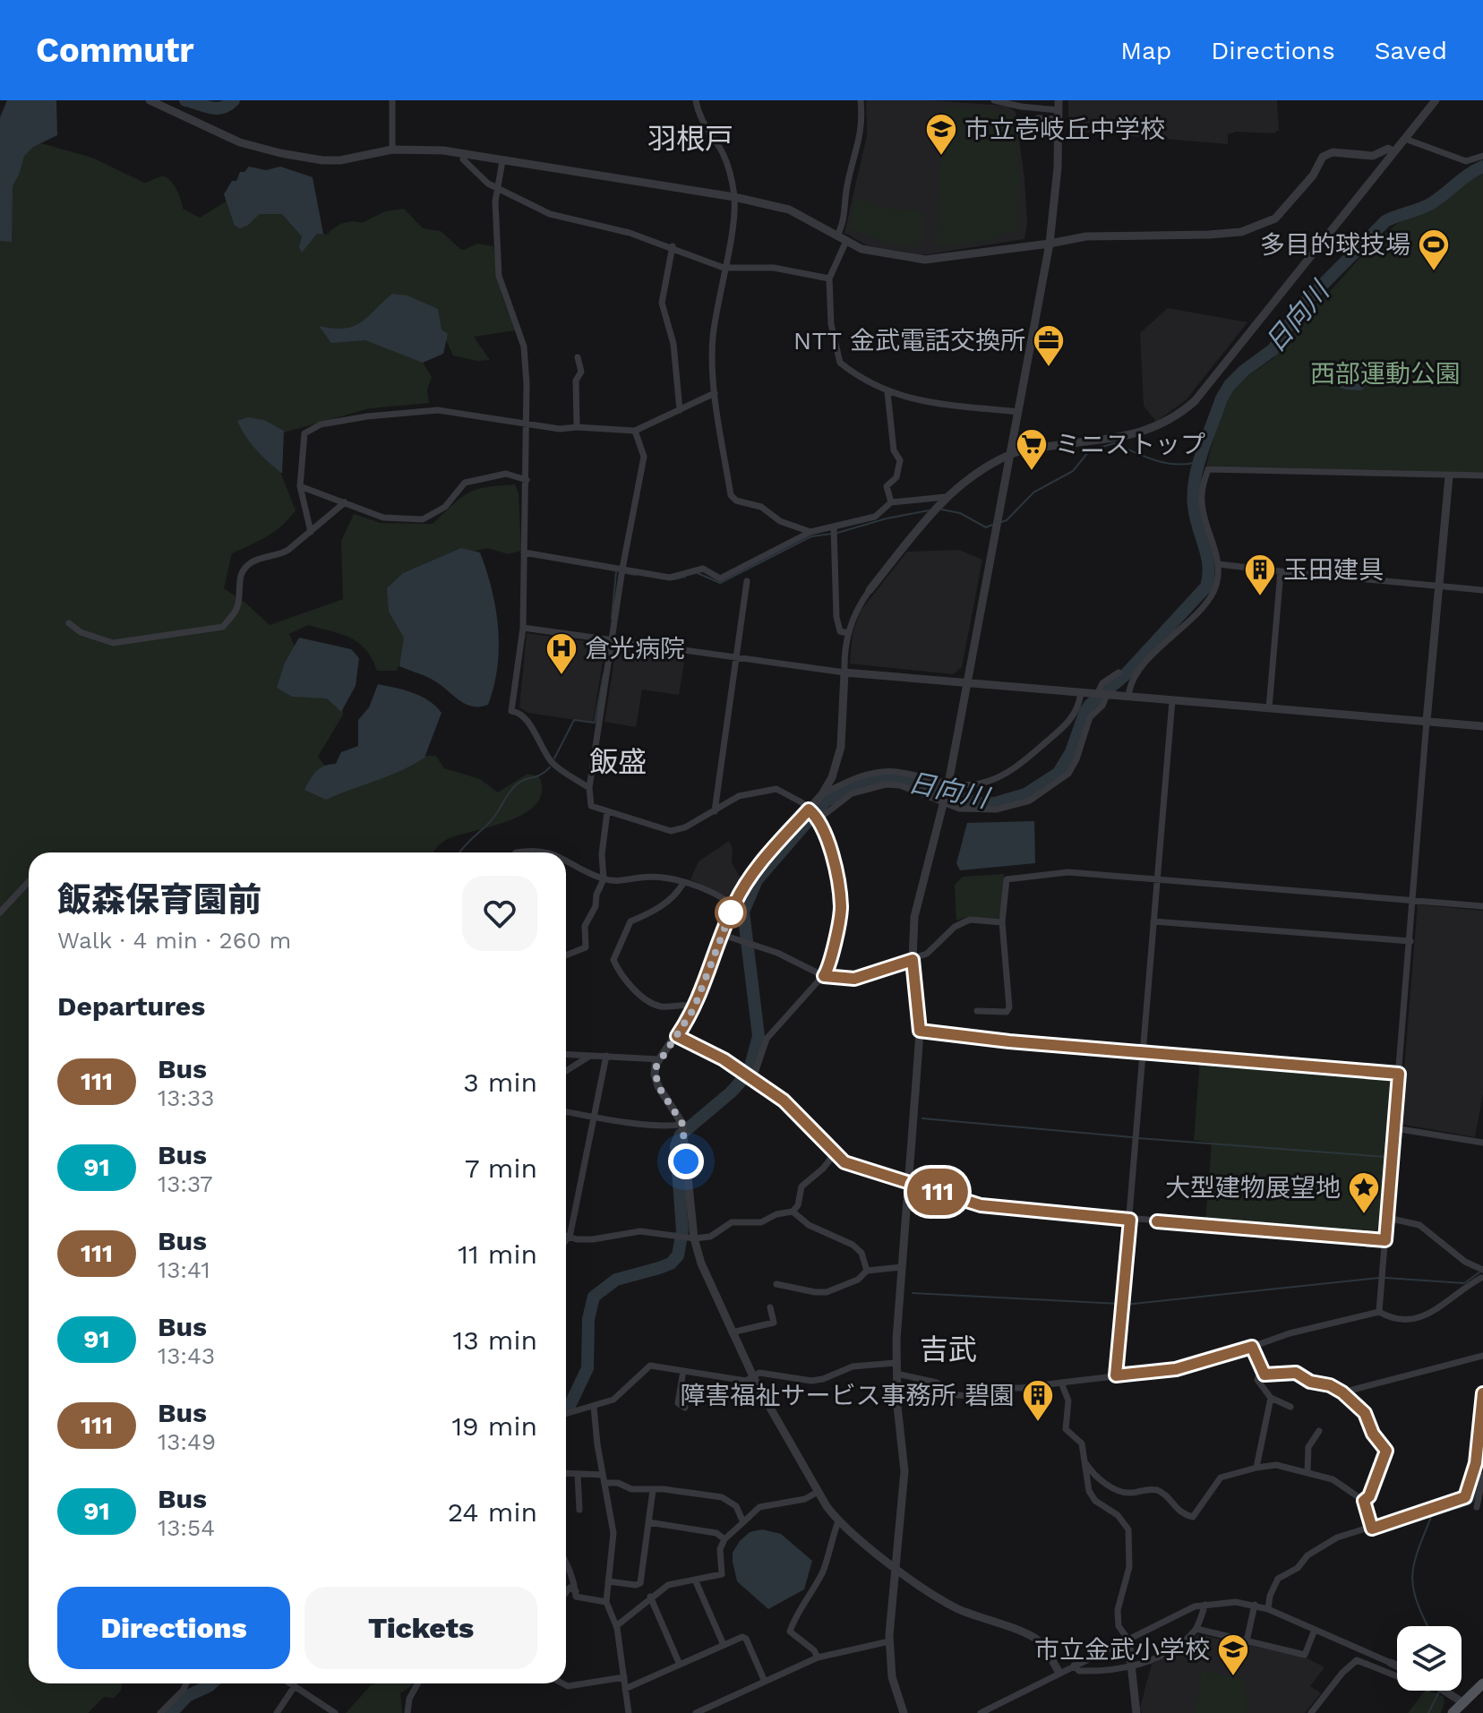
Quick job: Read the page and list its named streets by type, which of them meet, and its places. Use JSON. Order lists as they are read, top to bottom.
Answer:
{
  "districts": ["羽根戸", "飯盛", "吉武"],
  "water": ["日向川"],
  "parks": ["西部運動公園"],
  "places": {
    "school or university": ["市立壱岐丘中学校", "市立金武小学校"],
    "sports": ["多目的球技場"],
    "office": ["NTT 金武電話交換所"],
    "supermarket": ["ミニストップ"],
    "building": ["玉田建具", "障害福祉サービス事務所 碧園"],
    "hospital": ["倉光病院"],
    "place": ["大型建物展望地"]
  },
  "lines": ["bus line 111"],
  "page": {
    "header": "Commutr",
    "nav": ["Map", "Directions", "Saved"],
    "on_map": "111",
    "heading": [
      ["飯森保育園前", "Walk · 4 min · 260 m"],
      "Departures"
    ],
    "list": [
      {
        "mark": "111",
        "name": "Bus",
        "note": "13:33",
        "value": "3 min"
      },
      {
        "mark": "91",
        "name": "Bus",
        "note": "13:37",
        "value": "7 min"
      },
      {
        "mark": "111",
        "name": "Bus",
        "note": "13:41",
        "value": "11 min"
      },
      {
        "mark": "91",
        "name": "Bus",
        "note": "13:43",
        "value": "13 min"
      },
      {
        "mark": "111",
        "name": "Bus",
        "note": "13:49",
        "value": "19 min"
      },
      {
        "mark": "91",
        "name": "Bus",
        "note": "13:54",
        "value": "24 min"
      }
    ],
    "buttons": ["Directions", "Tickets"]
  }
}
